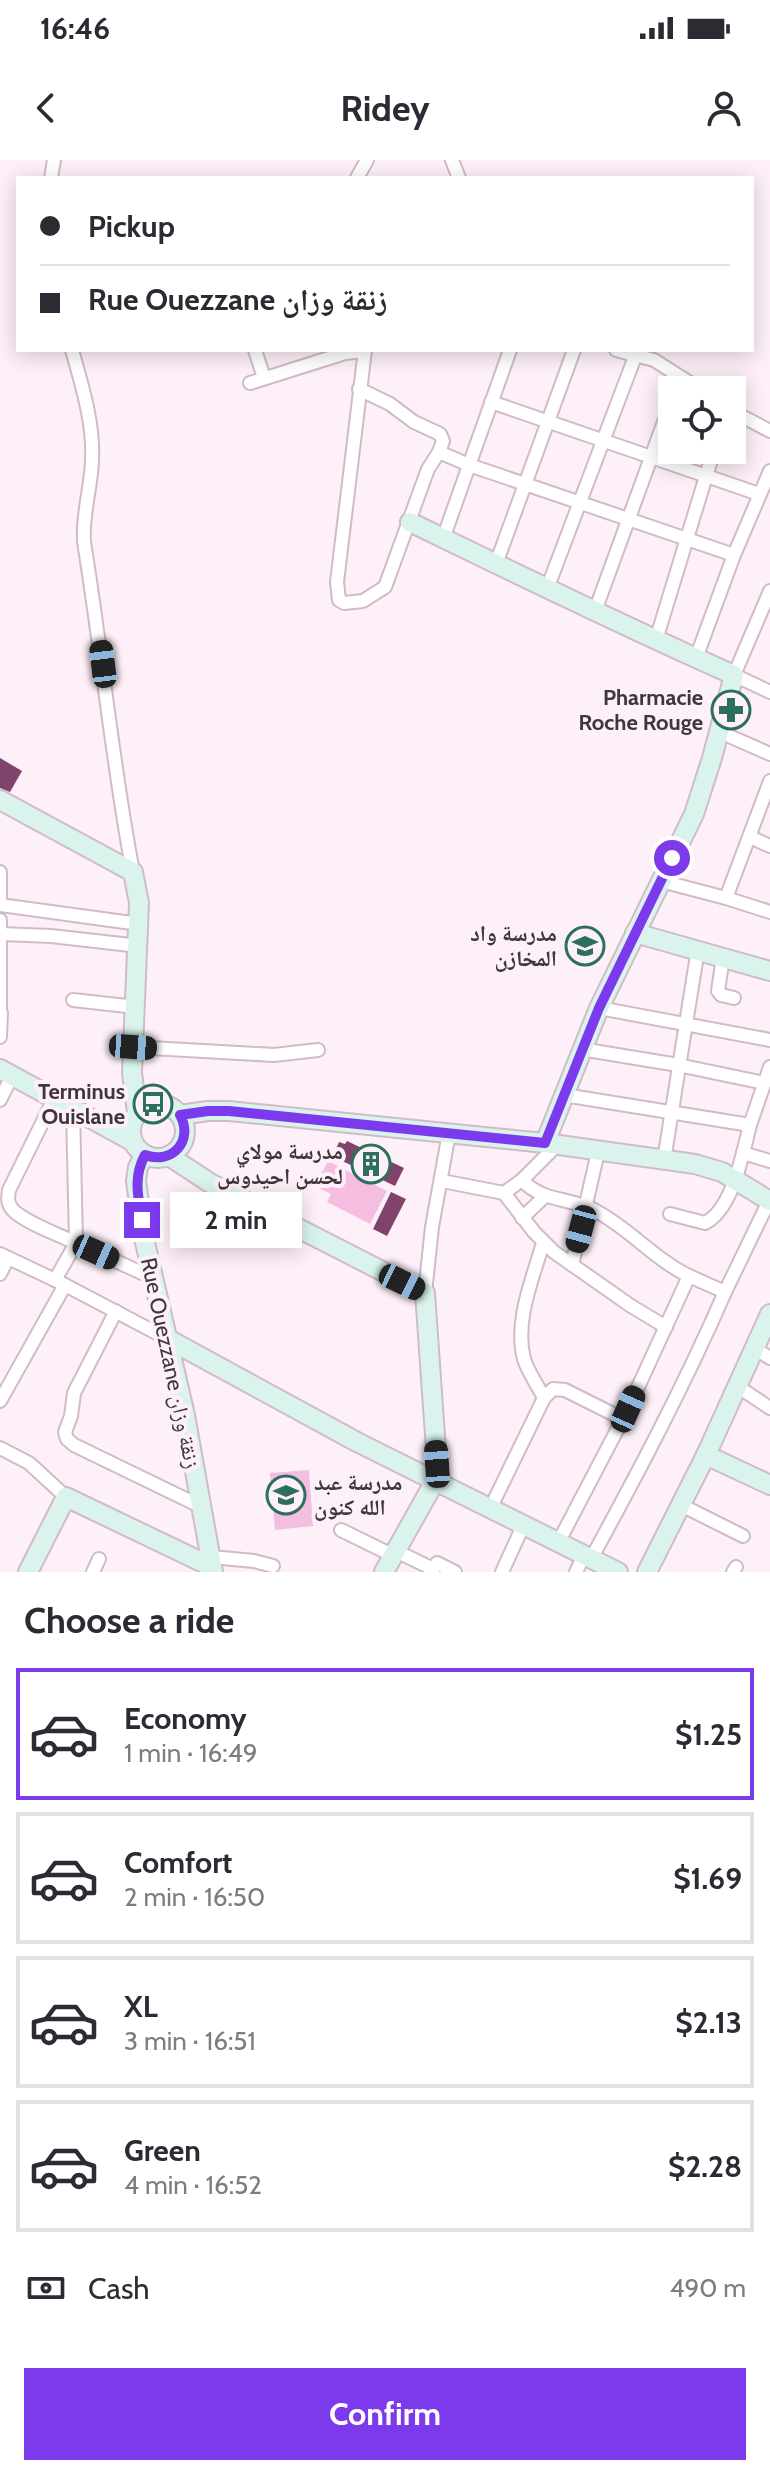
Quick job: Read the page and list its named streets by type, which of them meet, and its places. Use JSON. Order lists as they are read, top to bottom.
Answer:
{
  "streets": {
    "street": ["Rue Ouezzane زنقة وزان"]
  },
  "places": {
    "pharmacy": ["Pharmacie Roche Rouge"],
    "school or university": ["مدرسة واد المخازن", "مدرسة عبد الله كنون"],
    "bus stop": ["Terminus Ouislane"],
    "building": ["مدرسة مولاي لحسن احيدوس"]
  },
  "page": {
    "status": "16:46",
    "header": "Ridey",
    "banner": ["Pickup", "Rue Ouezzane زنقة وزان"],
    "bubble": "2 min",
    "heading": "Choose a ride",
    "list": [
      {
        "name": "Economy",
        "note": "1 min · 16:49",
        "value": "$1.25"
      },
      {
        "name": "Comfort",
        "note": "2 min · 16:50",
        "value": "$1.69"
      },
      {
        "name": "XL",
        "note": "3 min · 16:51",
        "value": "$2.13"
      },
      {
        "name": "Green",
        "note": "4 min · 16:52",
        "value": "$2.28"
      }
    ],
    "pay": ["Cash", "490 m"],
    "buttons": "Confirm"
  }
}
